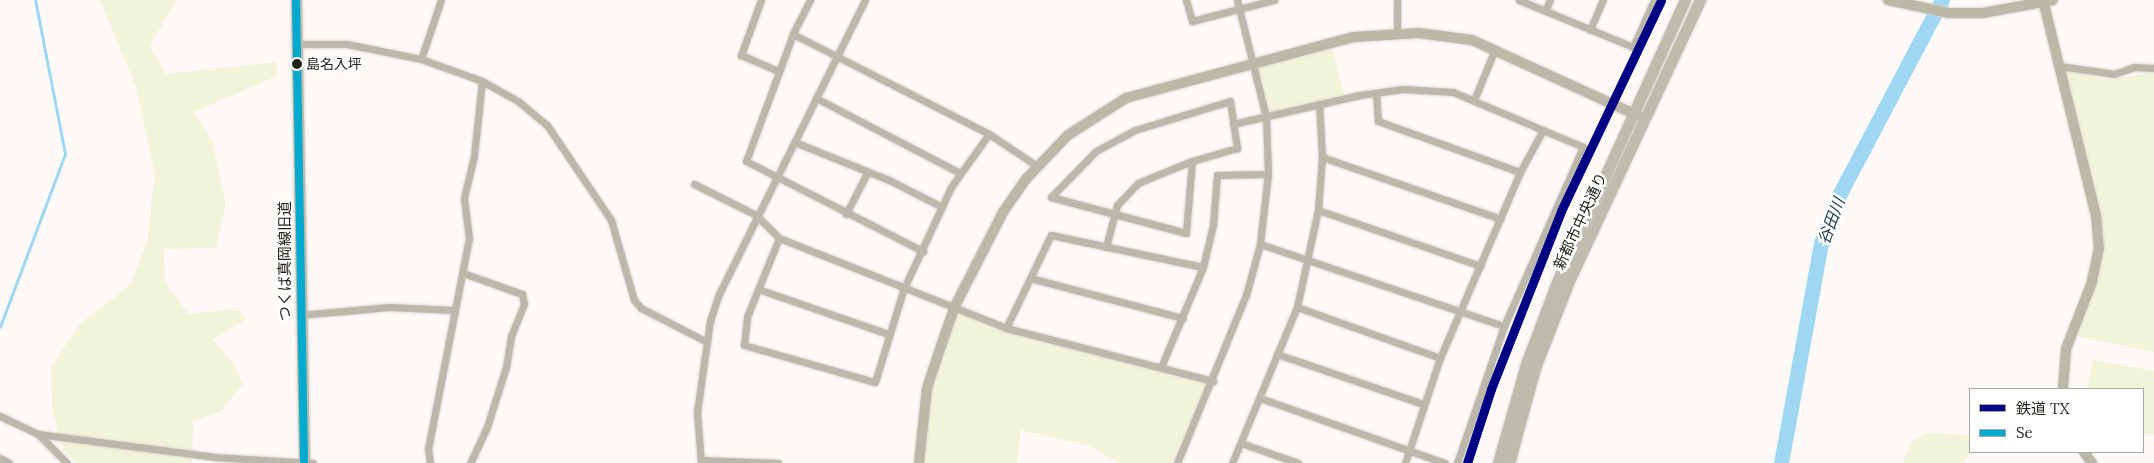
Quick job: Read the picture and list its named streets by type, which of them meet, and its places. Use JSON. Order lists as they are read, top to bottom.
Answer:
{
  "streets": {
    "main road": ["新都市中央通り", "つくば真岡線旧道"]
  },
  "water": ["谷田川"],
  "places": ["島名入坪"],
  "lines": ["rail line TX", "transit line Se"],
  "legend": ["鉄道 TX", "Se"]
}
